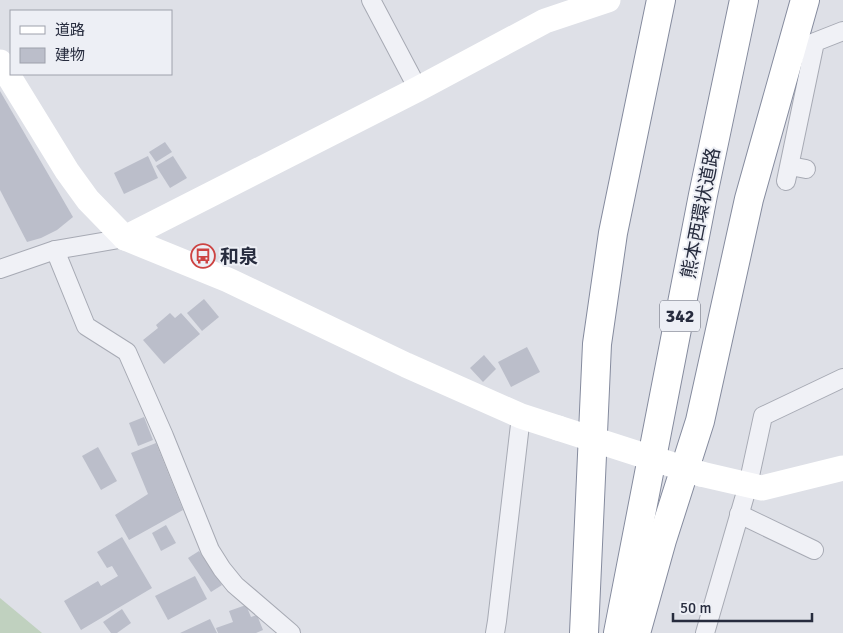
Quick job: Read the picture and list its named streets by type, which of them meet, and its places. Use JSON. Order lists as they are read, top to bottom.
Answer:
{
  "streets": {
    "highway": ["熊本西環状道路", "342"]
  },
  "places": {
    "bus stop": ["和泉"]
  },
  "legend": ["道路", "建物"],
  "scale_bar": "50 m"
}
